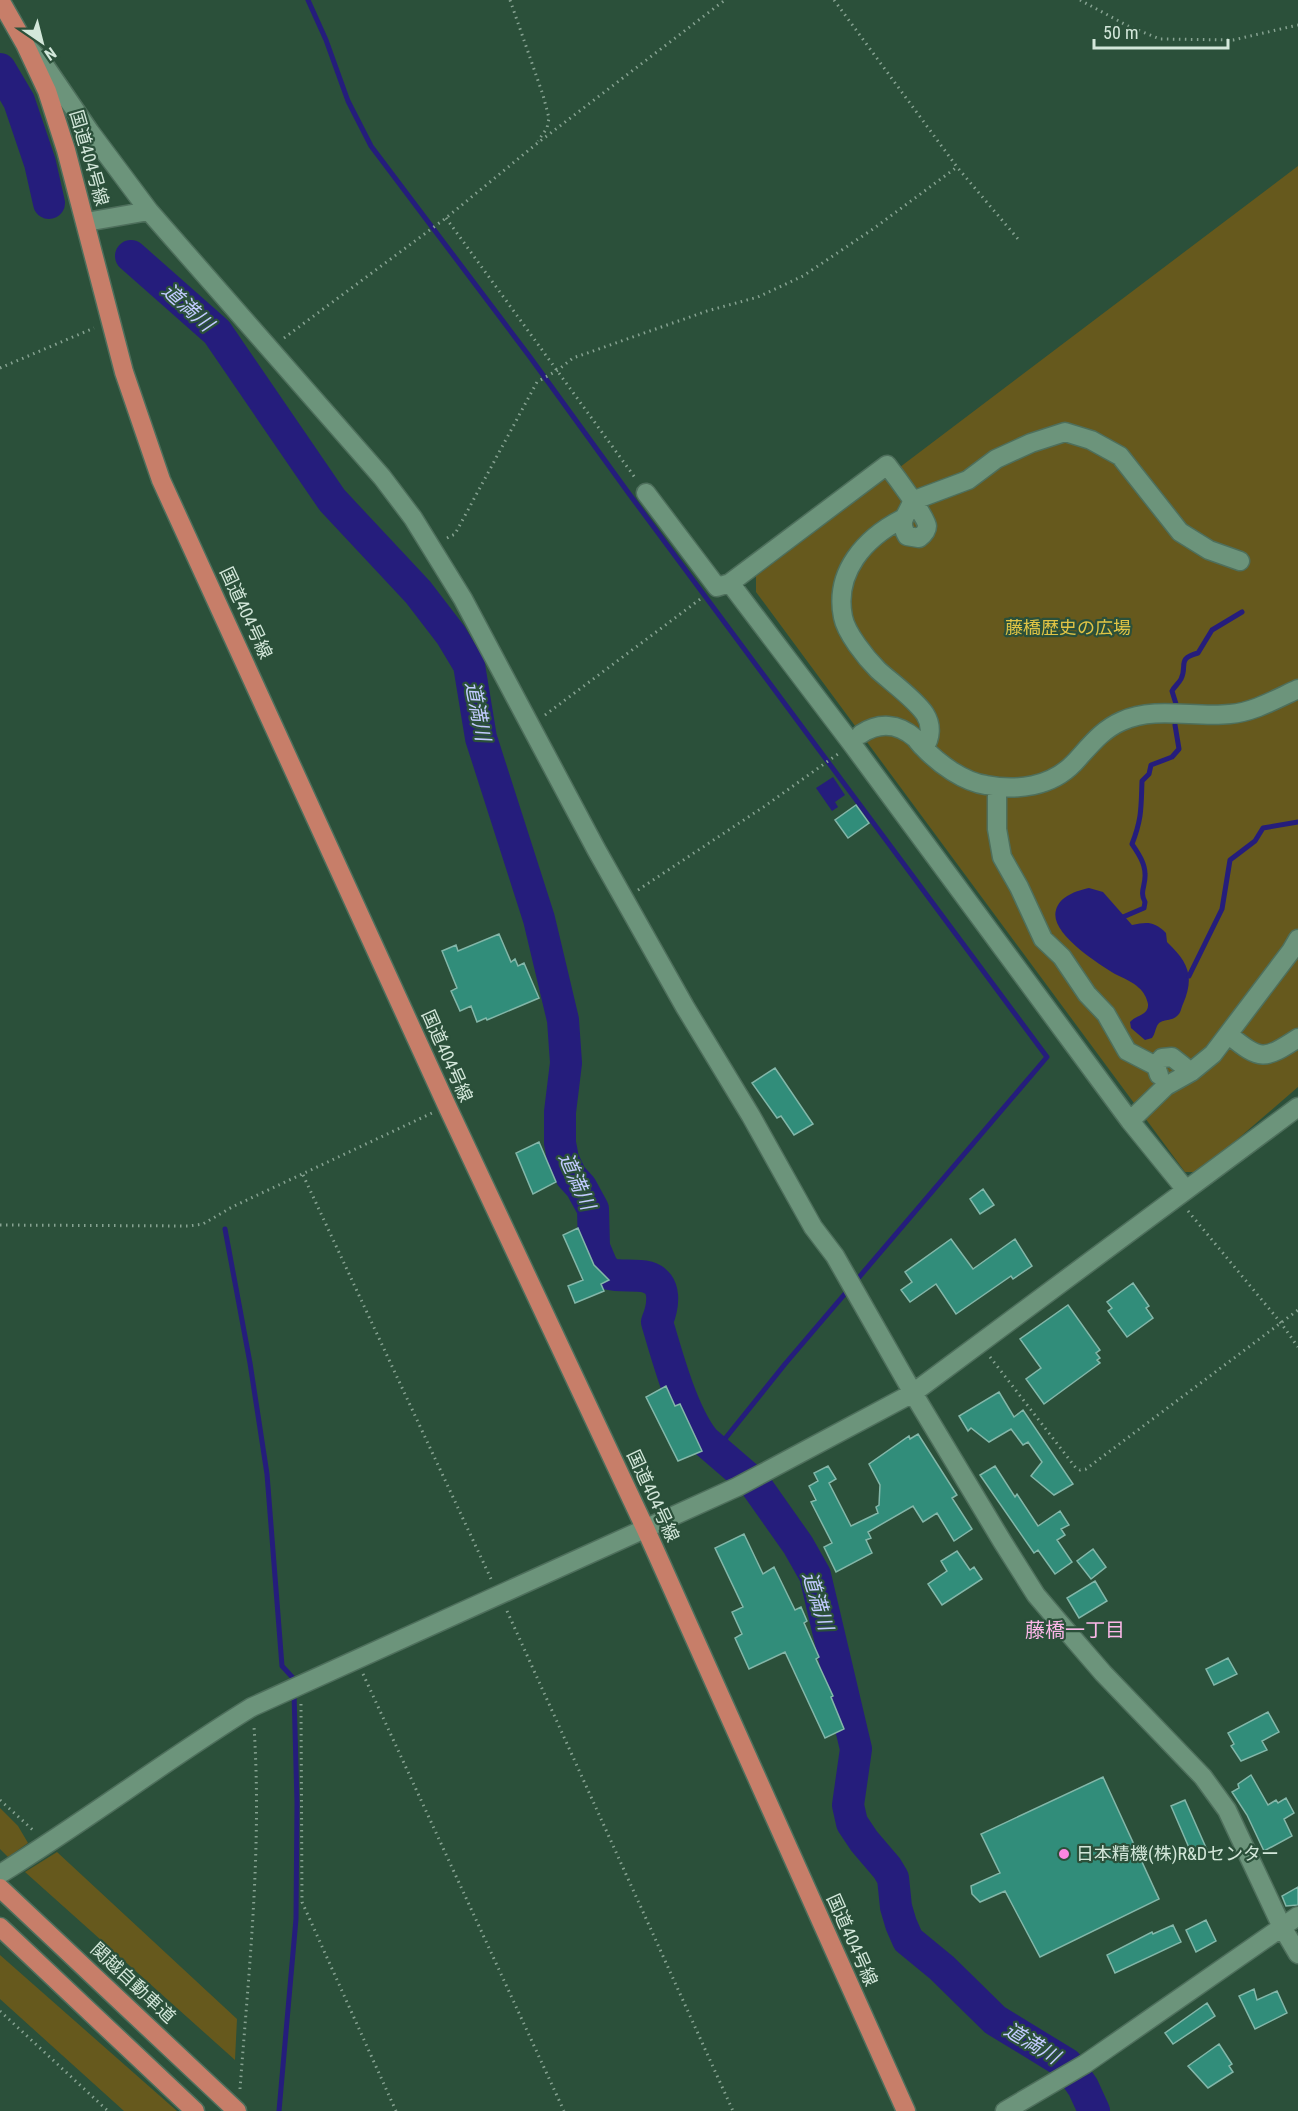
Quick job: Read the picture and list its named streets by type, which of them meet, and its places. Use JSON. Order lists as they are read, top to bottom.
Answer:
{
  "streets": {
    "highway": ["国道404号線", "関越自動車道"]
  },
  "districts": ["藤橋一丁目"],
  "water": ["道満川"],
  "parks": ["藤橋歴史の広場"],
  "places": ["日本精機(株)R&Dセンター"],
  "scale_bar": "50 m",
  "north": "bottom right"
}
